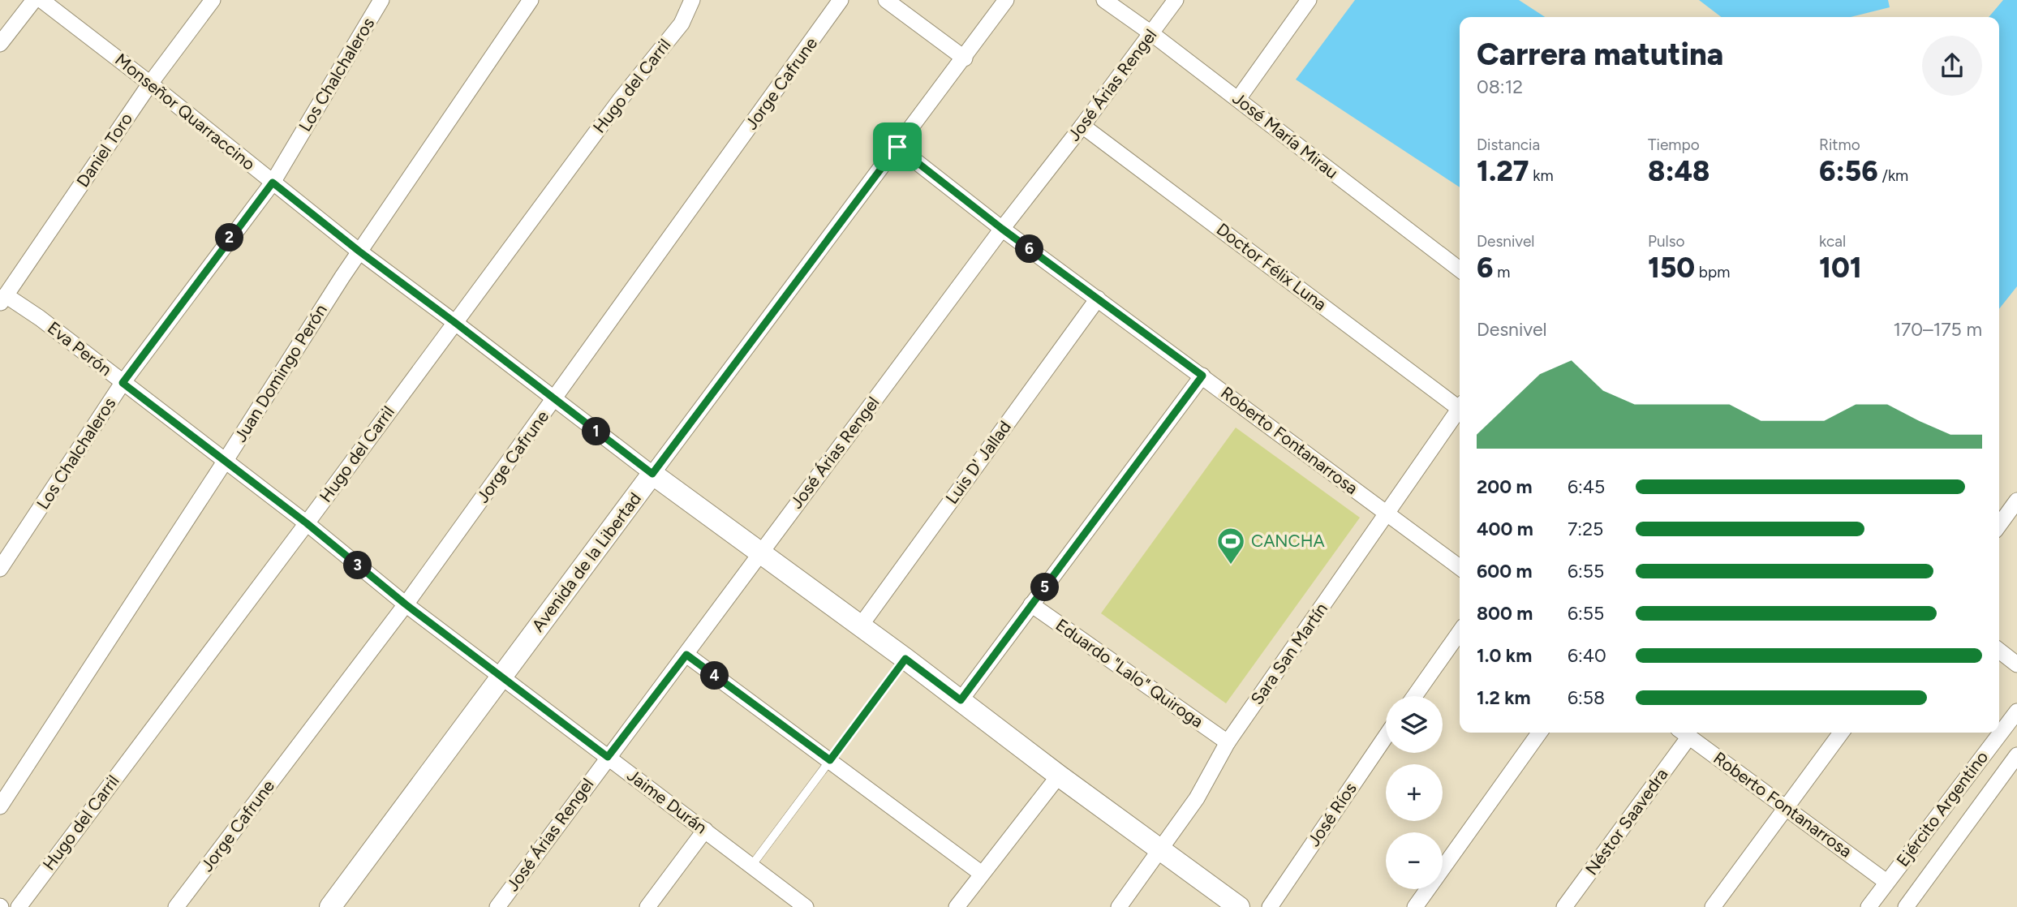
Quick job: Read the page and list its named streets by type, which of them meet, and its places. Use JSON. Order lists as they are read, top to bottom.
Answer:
{
  "streets": {
    "street": [
      "Los Chalchaleros",
      "Jorge Cafrune",
      "José Árias Rengel",
      "Hugo del Carril",
      "Monseñor Quarraccino",
      "José María Mirau",
      "Daniel Toro",
      "Doctor Félix Luna",
      "Eva Perón",
      "Juan Domingo Perón",
      "Roberto Fontanarrosa",
      "Luis D' Jallad",
      "Avenida de la Libertad",
      "Sara San Martín",
      "Eduardo \"Lalo\" Quiroga",
      "Jaime Durán",
      "Ejército Argentino",
      "José Ríos",
      "Néstor Saavedra"
    ]
  },
  "crossings": [
    ["Los Chalchaleros", "Monseñor Quarraccino"],
    ["Los Chalchaleros", "Eva Perón"],
    ["Jorge Cafrune", "Monseñor Quarraccino"],
    ["Jorge Cafrune", "Eva Perón"],
    ["José Árias Rengel", "José María Mirau"],
    ["José Árias Rengel", "Doctor Félix Luna"],
    ["José Árias Rengel", "Roberto Fontanarrosa"],
    ["José Árias Rengel", "Jaime Durán"],
    ["Hugo del Carril", "Monseñor Quarraccino"],
    ["Hugo del Carril", "Eva Perón"],
    ["Monseñor Quarraccino", "Daniel Toro"],
    ["Monseñor Quarraccino", "Juan Domingo Perón"],
    ["Monseñor Quarraccino", "Avenida de la Libertad"],
    ["Daniel Toro", "Eva Perón"],
    ["Eva Perón", "Juan Domingo Perón"],
    ["Eva Perón", "Avenida de la Libertad"],
    ["Eva Perón", "Jaime Durán"],
    ["Roberto Fontanarrosa", "Luis D' Jallad"],
    ["Roberto Fontanarrosa", "Avenida de la Libertad"],
    ["Roberto Fontanarrosa", "Sara San Martín"],
    ["Roberto Fontanarrosa", "Ejército Argentino"],
    ["Roberto Fontanarrosa", "Néstor Saavedra"],
    ["Avenida de la Libertad", "Jaime Durán"],
    ["Sara San Martín", "Eduardo \"Lalo\" Quiroga"]
  ],
  "places": {
    "sports": ["CANCHA"]
  },
  "page": {
    "heading": ["Carrera matutina", "08:12"],
    "stats": [
      ["Distancia", "1.27 km"],
      ["Tiempo", "8:48"],
      ["Ritmo", "6:56 /km"],
      ["Desnivel", "6 m"],
      ["Pulso", "150 bpm"],
      ["kcal", "101"]
    ],
    "pins": [
      "2",
      "6",
      "1",
      "3",
      "5",
      "4"
    ],
    "chart": ["Desnivel", "170–175 m"],
    "list": [
      {
        "name": "200 m",
        "note": "6:45"
      },
      {
        "name": "400 m",
        "note": "7:25"
      },
      {
        "name": "600 m",
        "note": "6:55"
      },
      {
        "name": "800 m",
        "note": "6:55"
      },
      {
        "name": "1.0 km",
        "note": "6:40"
      },
      {
        "name": "1.2 km",
        "note": "6:58"
      }
    ],
    "map_buttons": ["+", "−"]
  }
}
